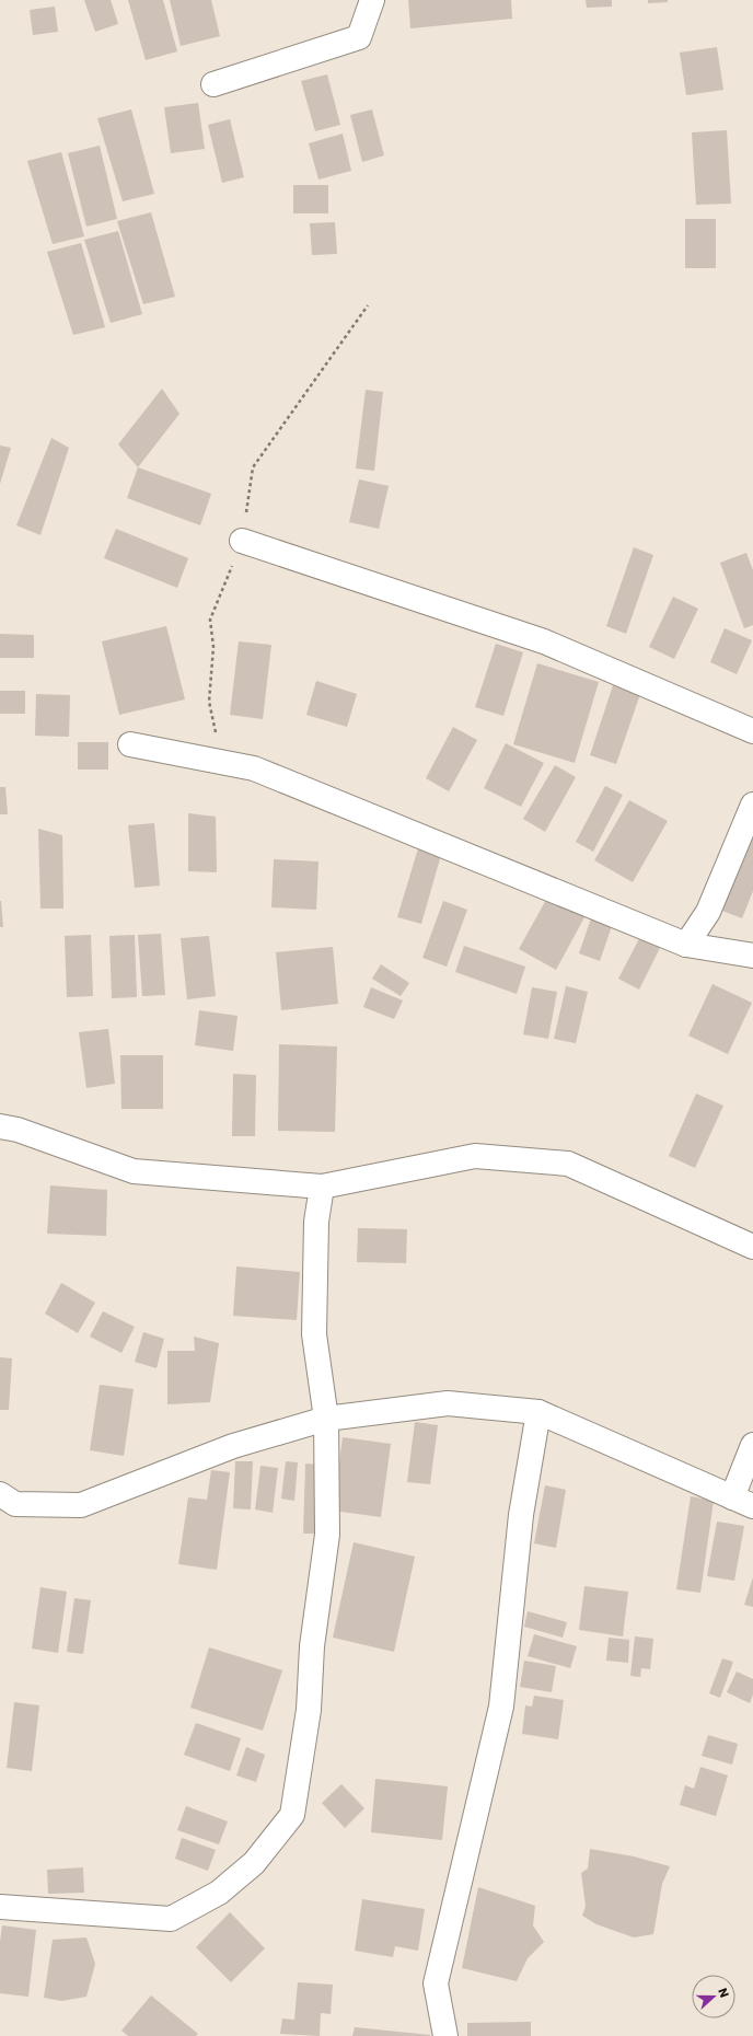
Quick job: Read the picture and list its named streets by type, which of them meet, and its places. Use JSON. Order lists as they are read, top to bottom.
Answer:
{
  "north": "right"
}
